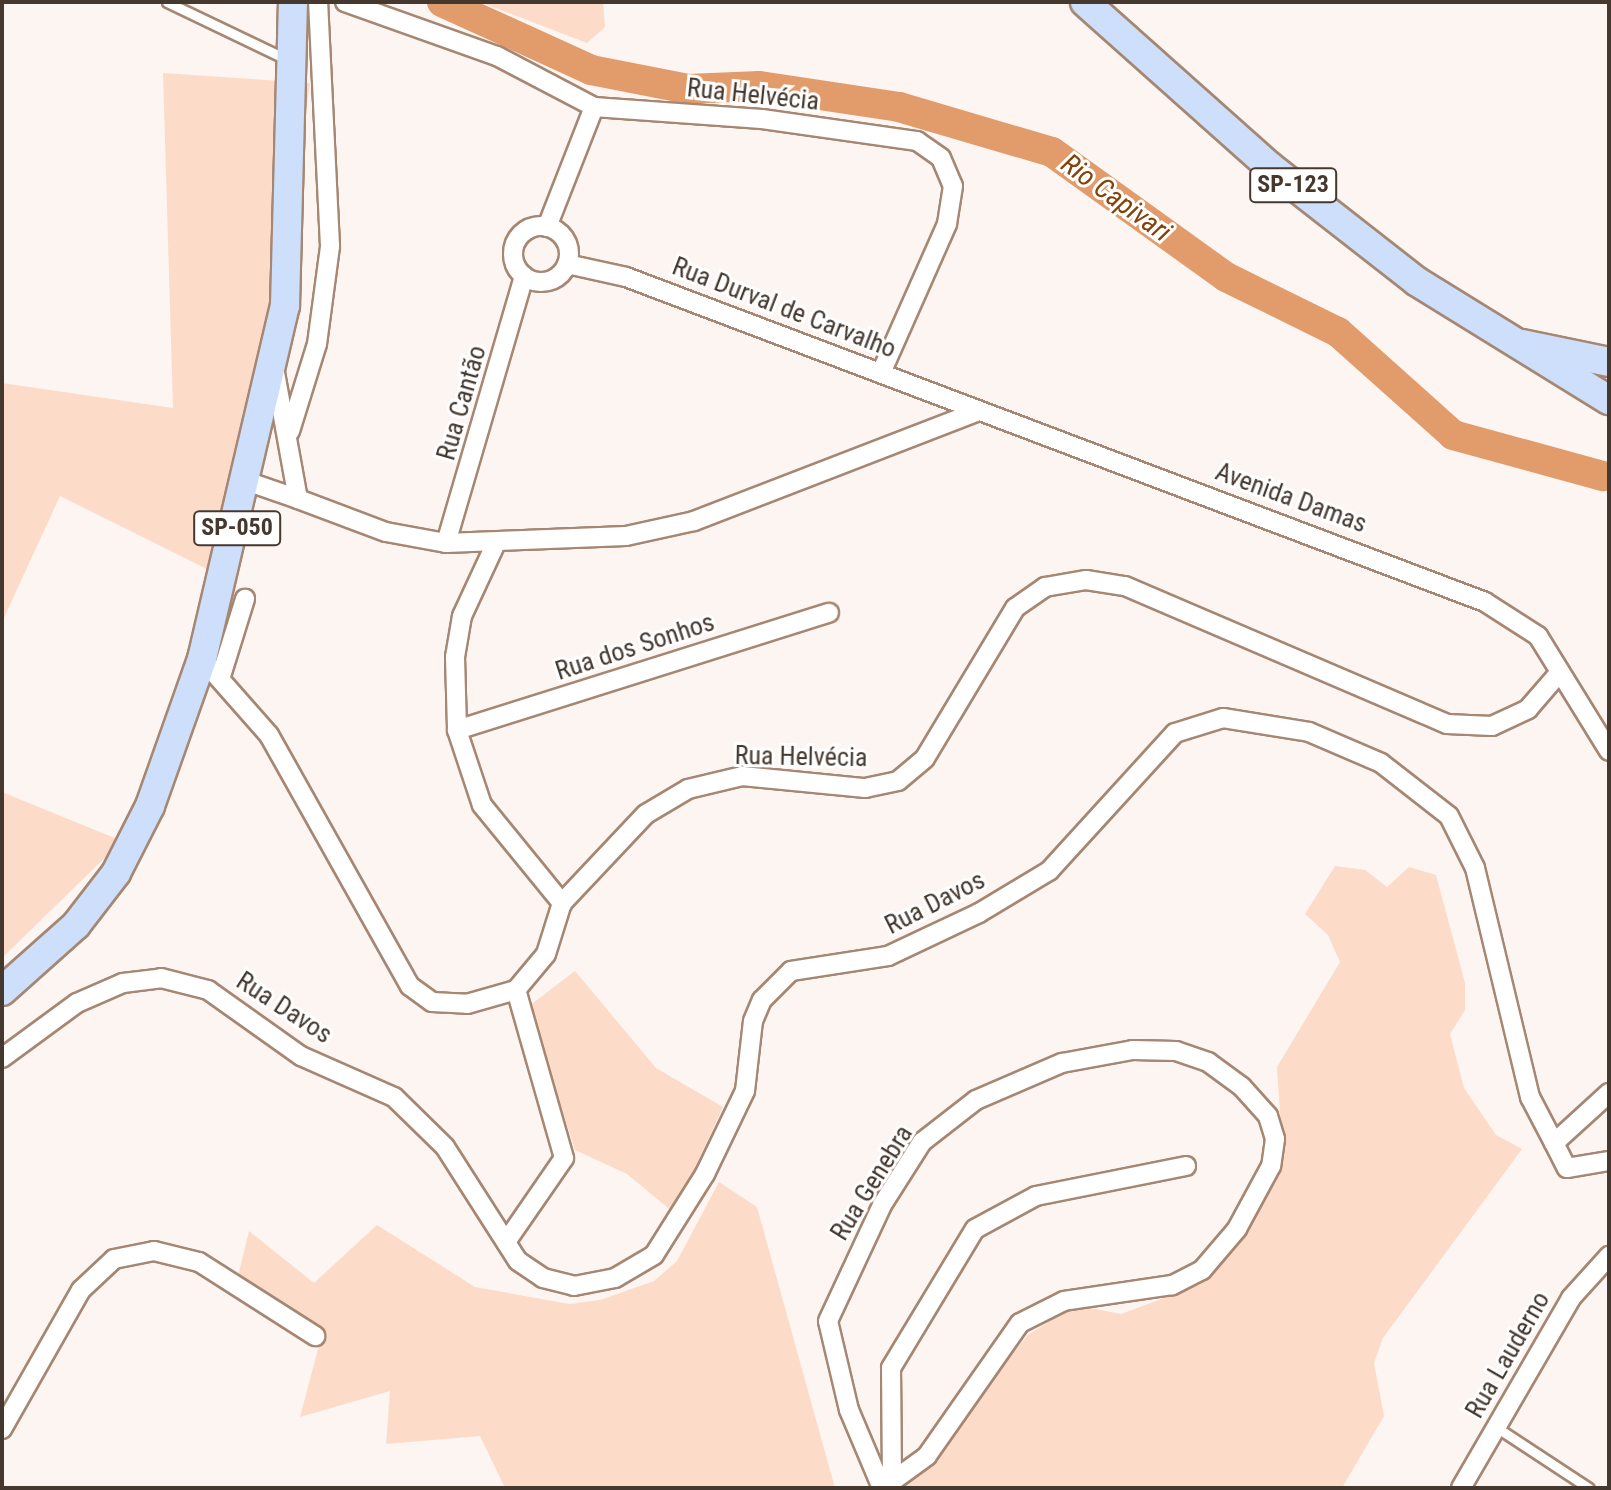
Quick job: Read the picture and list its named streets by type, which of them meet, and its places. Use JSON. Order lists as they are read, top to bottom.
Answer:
{
  "streets": {
    "main road": ["SP-123", "SP-050"],
    "street": [
      "Rua Helvécia",
      "Rua Durval de Carvalho",
      "Rua Cantão",
      "Avenida Damas",
      "Rua dos Sonhos",
      "Rua Davos",
      "Rua Genebra",
      "Rua Lauderno"
    ]
  },
  "crossings": [
    ["Rua Helvécia", "Rua Durval de Carvalho"],
    ["Rua Helvécia", "Avenida Damas"],
    ["Rua Durval de Carvalho", "Rua Cantão"],
    ["Rua Durval de Carvalho", "Avenida Damas"]
  ],
  "water": ["Rio Capivari"]
}
